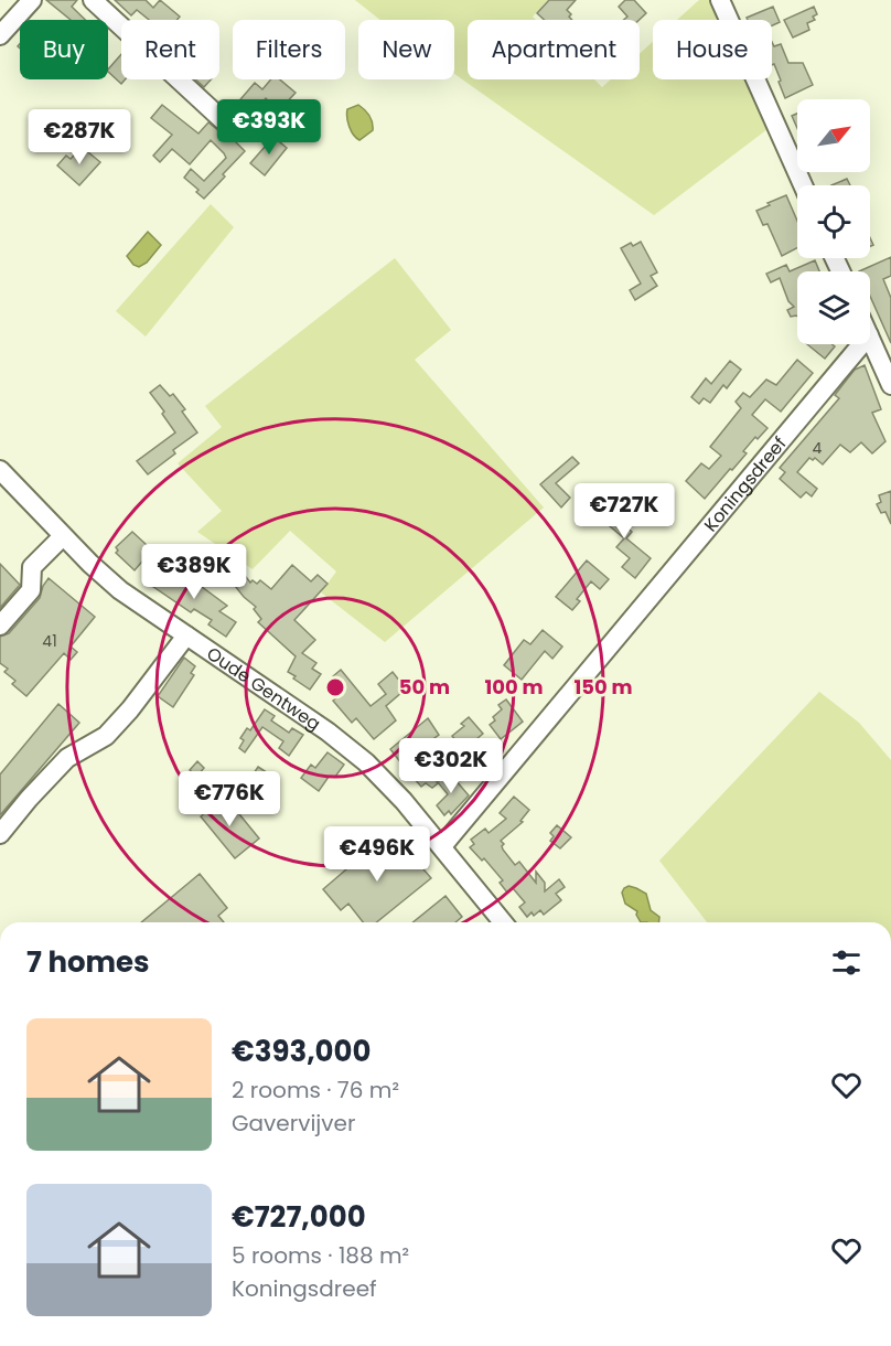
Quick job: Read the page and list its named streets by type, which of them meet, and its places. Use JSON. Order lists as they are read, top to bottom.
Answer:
{
  "streets": {
    "street": ["Koningsdreef", "Oude Gentweg"]
  },
  "crossings": [
    ["Koningsdreef", "Oude Gentweg"]
  ],
  "house_numbers": ["4", "41"],
  "north": "top right",
  "page": {
    "chip": [
      "Buy",
      "Rent",
      "Filters",
      "New",
      "Apartment",
      "House"
    ],
    "price": [
      "€393K",
      "€287K",
      "€727K",
      "€389K",
      "€302K",
      "€776K",
      "€496K"
    ],
    "heading": "7 homes",
    "list": [
      {
        "name": "€393,000",
        "note": "2 rooms · 76 m² · Gavervijver"
      },
      {
        "name": "€727,000",
        "note": "5 rooms · 188 m² · Koningsdreef"
      }
    ]
  },
  "rings": ["50 m", "100 m", "150 m"]
}
